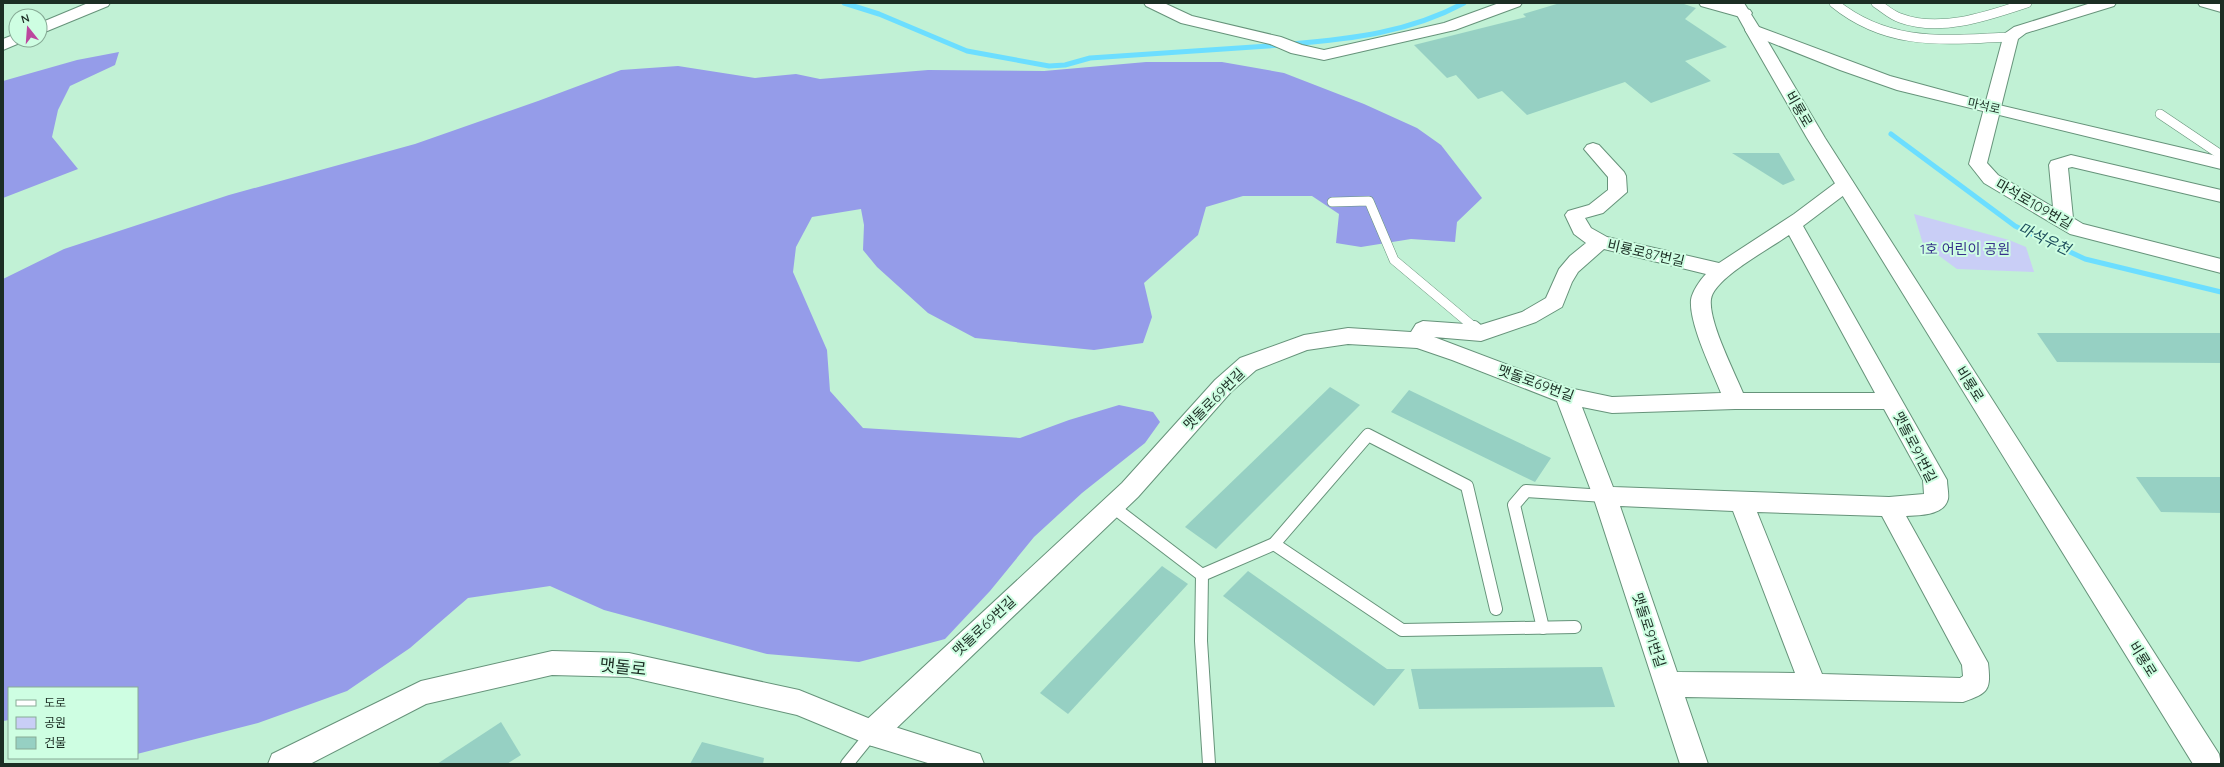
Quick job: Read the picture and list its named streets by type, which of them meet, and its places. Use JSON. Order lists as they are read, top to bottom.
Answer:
{
  "streets": {
    "street": [
      "마석로",
      "비룡로",
      "마석로109번길",
      "비룡로87번길",
      "맷돌로69번길",
      "맷돌로91번길",
      "맷돌로"
    ]
  },
  "crossings": [
    ["마석로", "비룡로"],
    ["마석로", "마석로109번길"],
    ["비룡로87번길", "맷돌로69번길"],
    ["맷돌로69번길", "맷돌로91번길"],
    ["맷돌로69번길", "맷돌로"]
  ],
  "water": ["마석우천"],
  "parks": ["1호 어린이 공원"],
  "legend": ["도로", "공원", "건물"],
  "north": "top"
}
